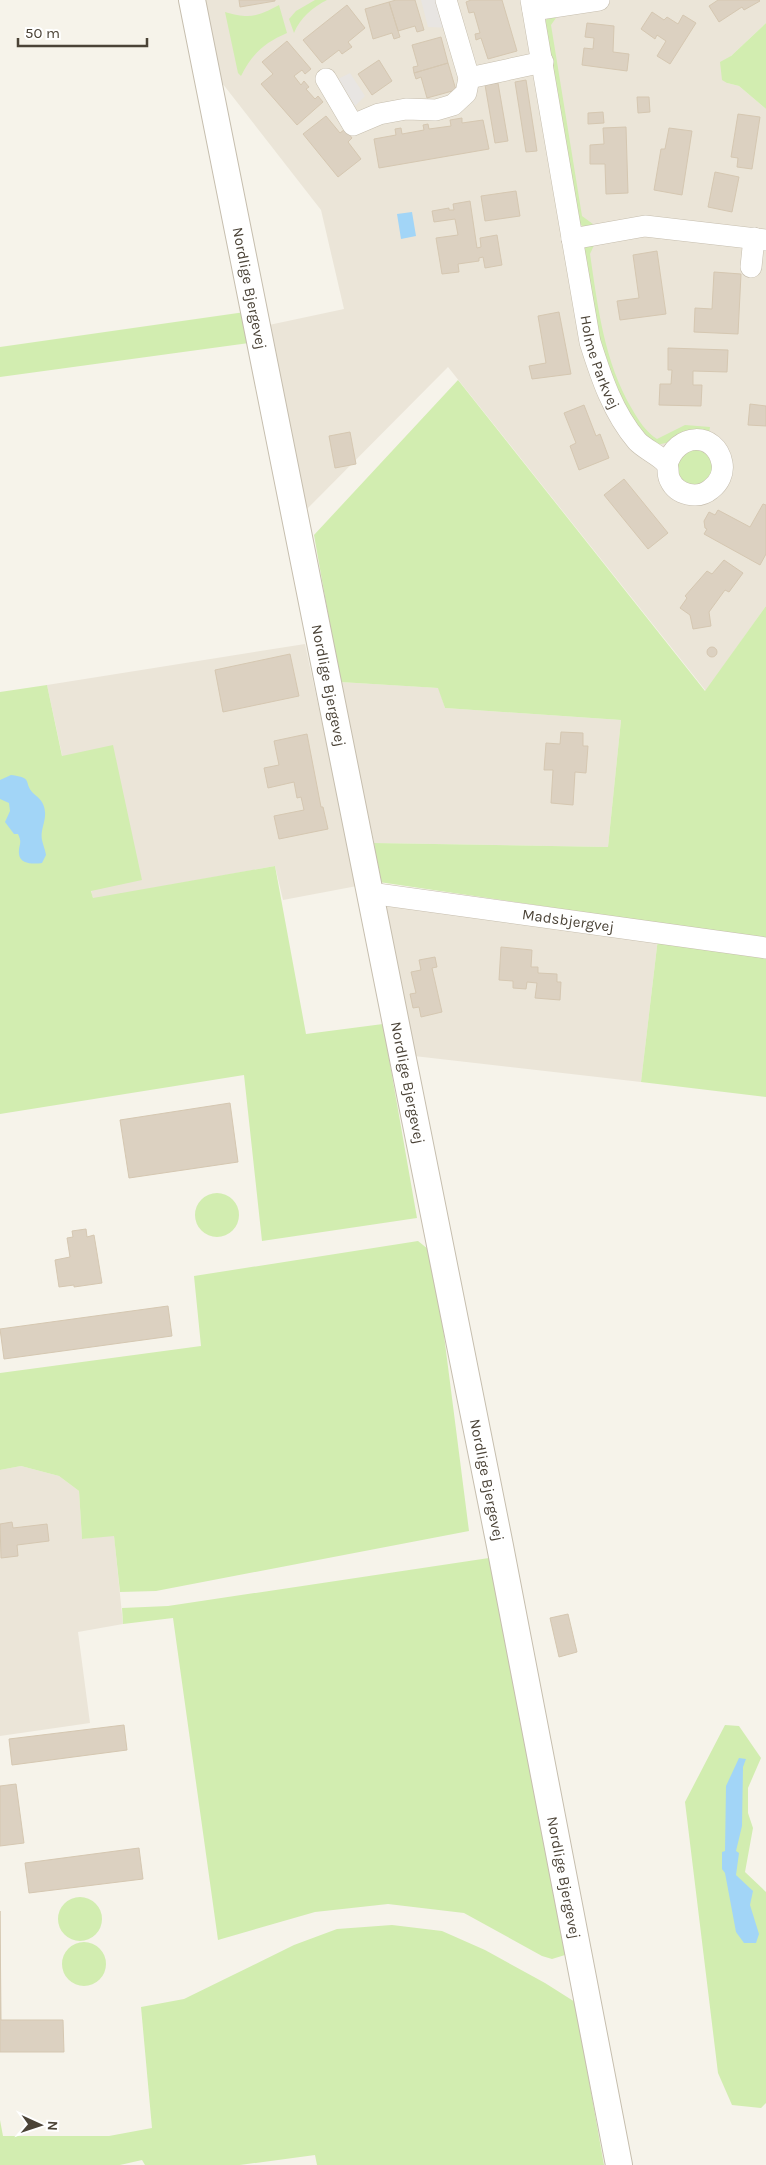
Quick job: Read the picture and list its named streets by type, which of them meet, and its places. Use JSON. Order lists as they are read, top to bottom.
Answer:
{
  "streets": {
    "street": ["Nordlige Bjergevej", "Holme Parkvej", "Madsbjergvej"]
  },
  "crossings": [
    ["Nordlige Bjergevej", "Madsbjergvej"]
  ],
  "scale_bar": "50 m",
  "north": "right"
}
